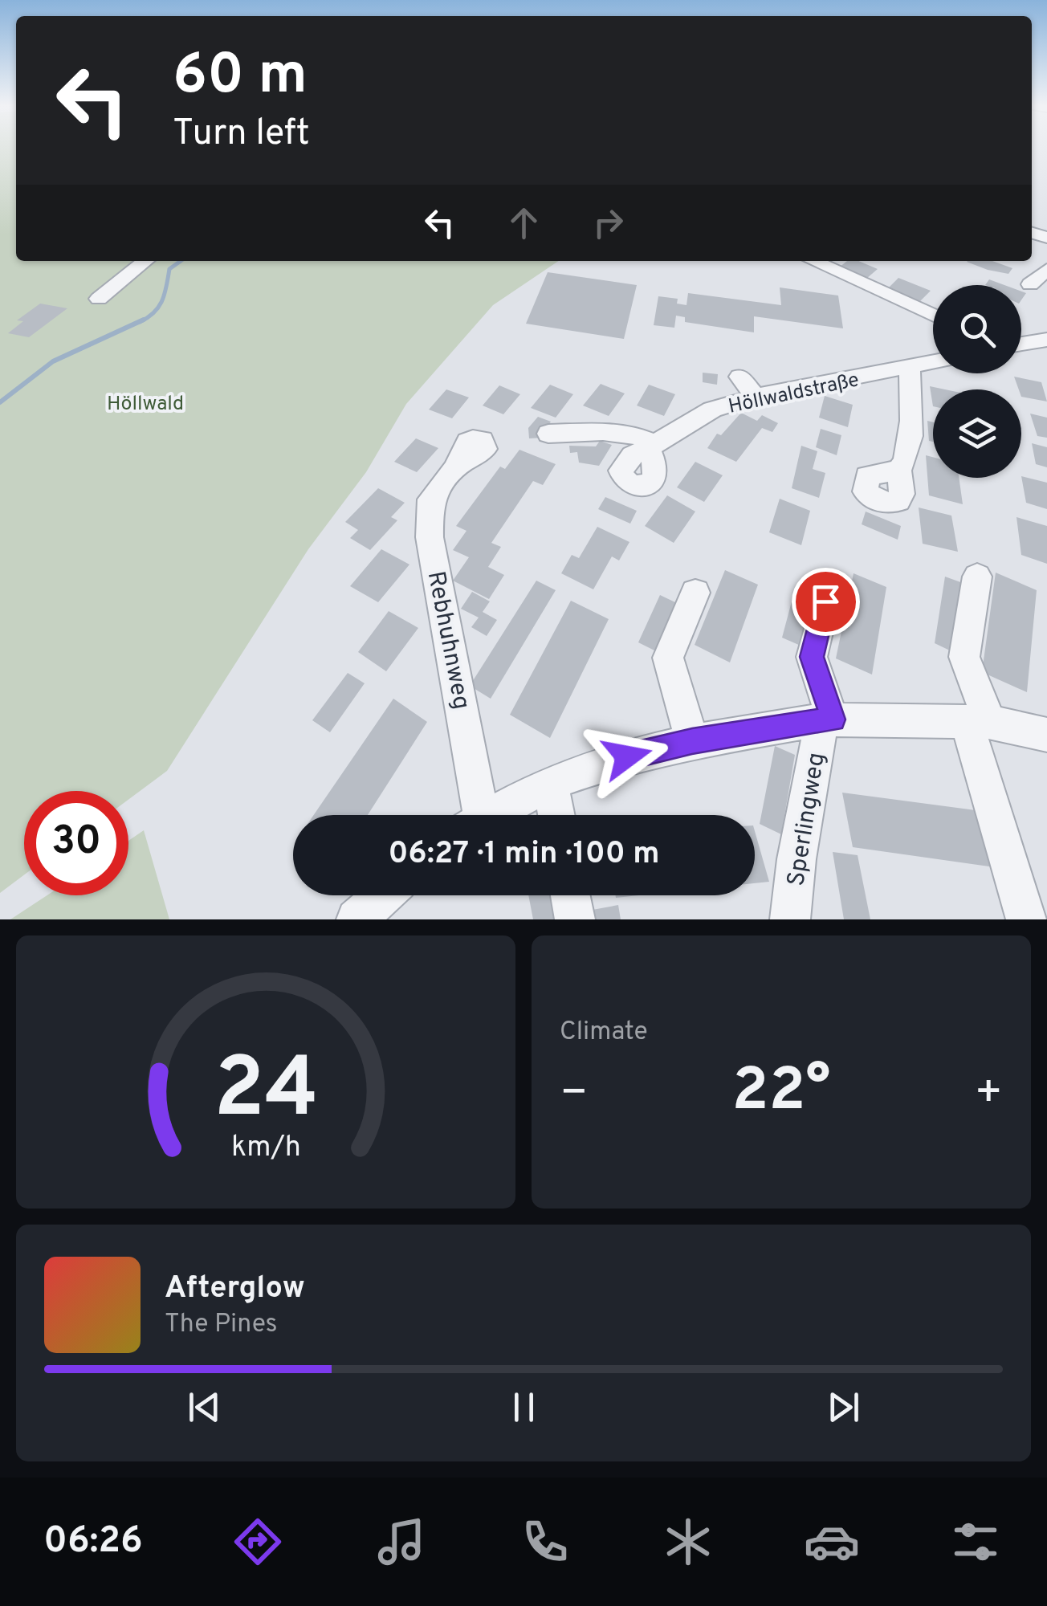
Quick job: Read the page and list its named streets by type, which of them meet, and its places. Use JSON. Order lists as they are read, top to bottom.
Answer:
{
  "streets": {
    "street": ["Höllwaldstraße", "Rebhuhnweg", "Sperlingweg"]
  },
  "parks": ["Höllwald"],
  "page": {
    "turn": ["60 m", "Turn left"],
    "limit": "30",
    "trip": "06:27 · 1 min · 100 m",
    "tile": "Climate",
    "heat": ["−", "22°", "+"],
    "song": ["Afterglow", "The Pines"],
    "tabs": "06:26",
    "gauge": ["24", "km/h"]
  }
}
